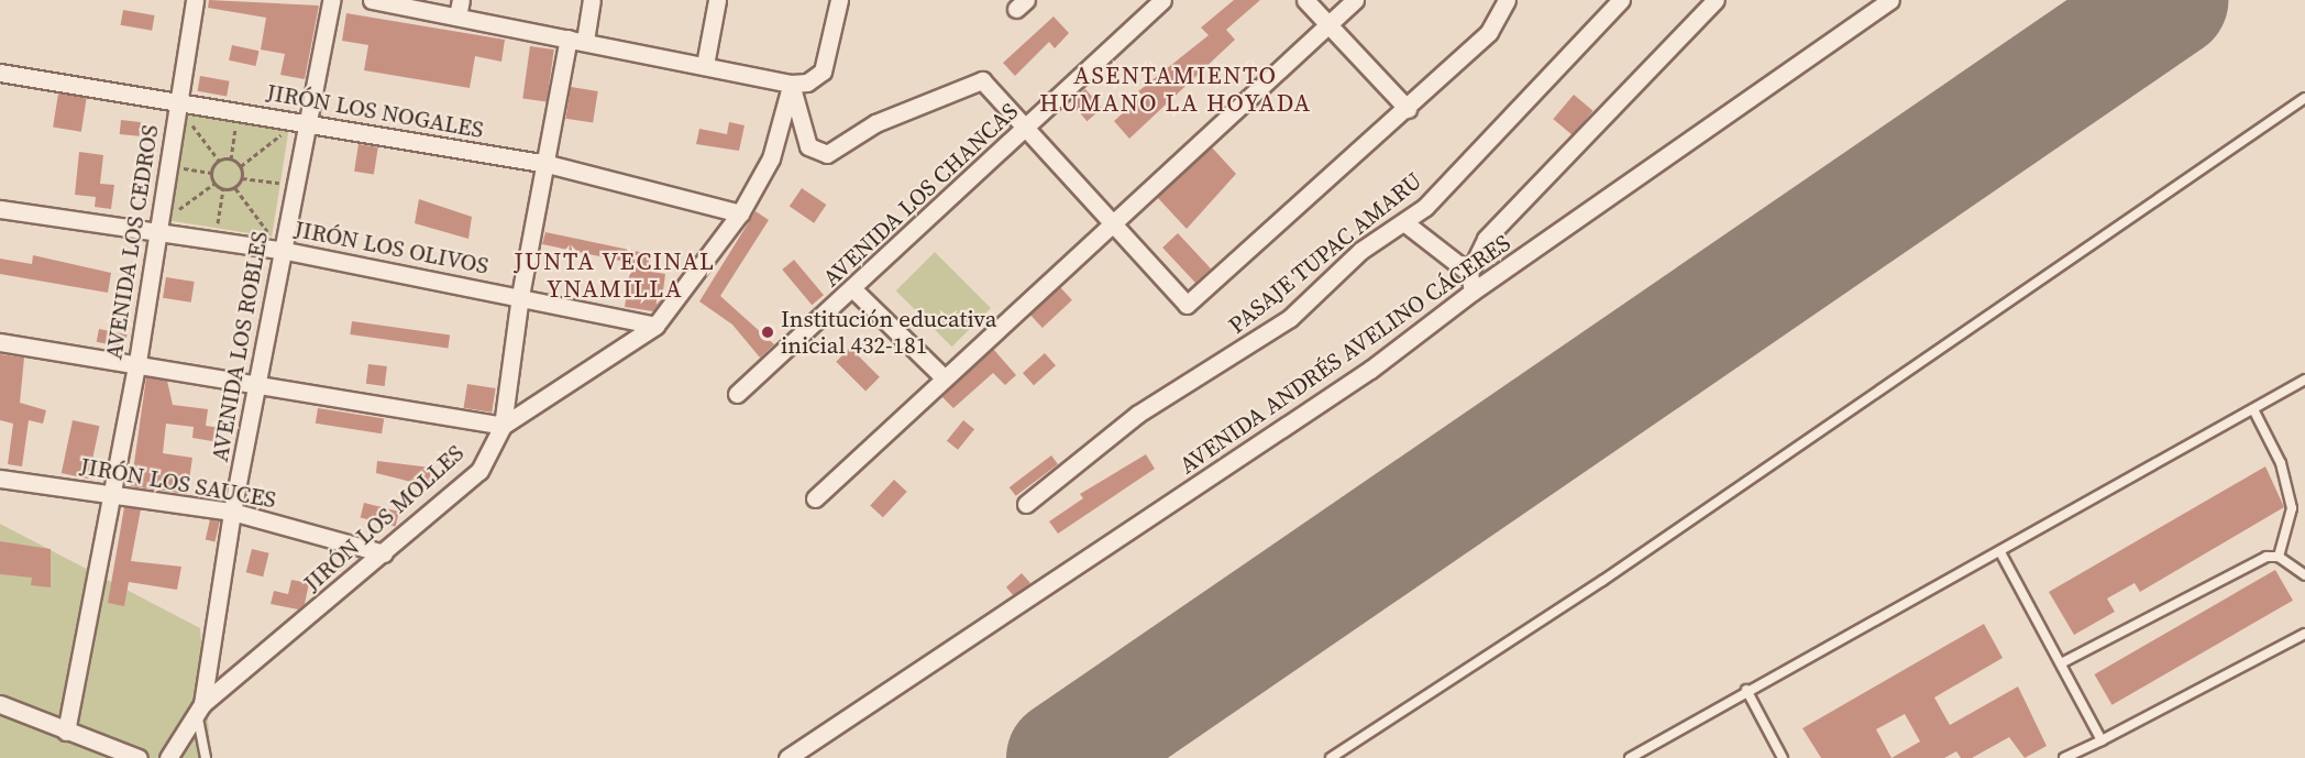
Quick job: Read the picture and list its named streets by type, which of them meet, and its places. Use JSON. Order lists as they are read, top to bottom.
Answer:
{
  "streets": {
    "street": [
      "JIRÓN LOS NOGALES",
      "AVENIDA LOS CHANCAS",
      "AVENIDA LOS CEDROS",
      "JIRÓN LOS OLIVOS",
      "PASAJE TUPAC AMARU",
      "AVENIDA LOS ROBLES",
      "AVENIDA ANDRÉS AVELINO CÁCERES",
      "JIRÓN LOS SAUCES",
      "JIRÓN LOS MOLLES"
    ]
  },
  "crossings": [
    ["JIRÓN LOS NOGALES", "AVENIDA LOS CEDROS"],
    ["JIRÓN LOS NOGALES", "AVENIDA LOS ROBLES"],
    ["JIRÓN LOS NOGALES", "JIRÓN LOS MOLLES"],
    ["AVENIDA LOS CEDROS", "JIRÓN LOS OLIVOS"],
    ["AVENIDA LOS CEDROS", "JIRÓN LOS SAUCES"],
    ["JIRÓN LOS OLIVOS", "AVENIDA LOS ROBLES"],
    ["JIRÓN LOS OLIVOS", "JIRÓN LOS MOLLES"],
    ["AVENIDA LOS ROBLES", "JIRÓN LOS SAUCES"],
    ["AVENIDA LOS ROBLES", "JIRÓN LOS MOLLES"],
    ["JIRÓN LOS SAUCES", "JIRÓN LOS MOLLES"]
  ],
  "districts": ["ASENTAMIENTO HUMANO LA HOYADA", "JUNTA VECINAL YNAMILLA"],
  "places": ["Institución educativa inicial 432-181"]
}
